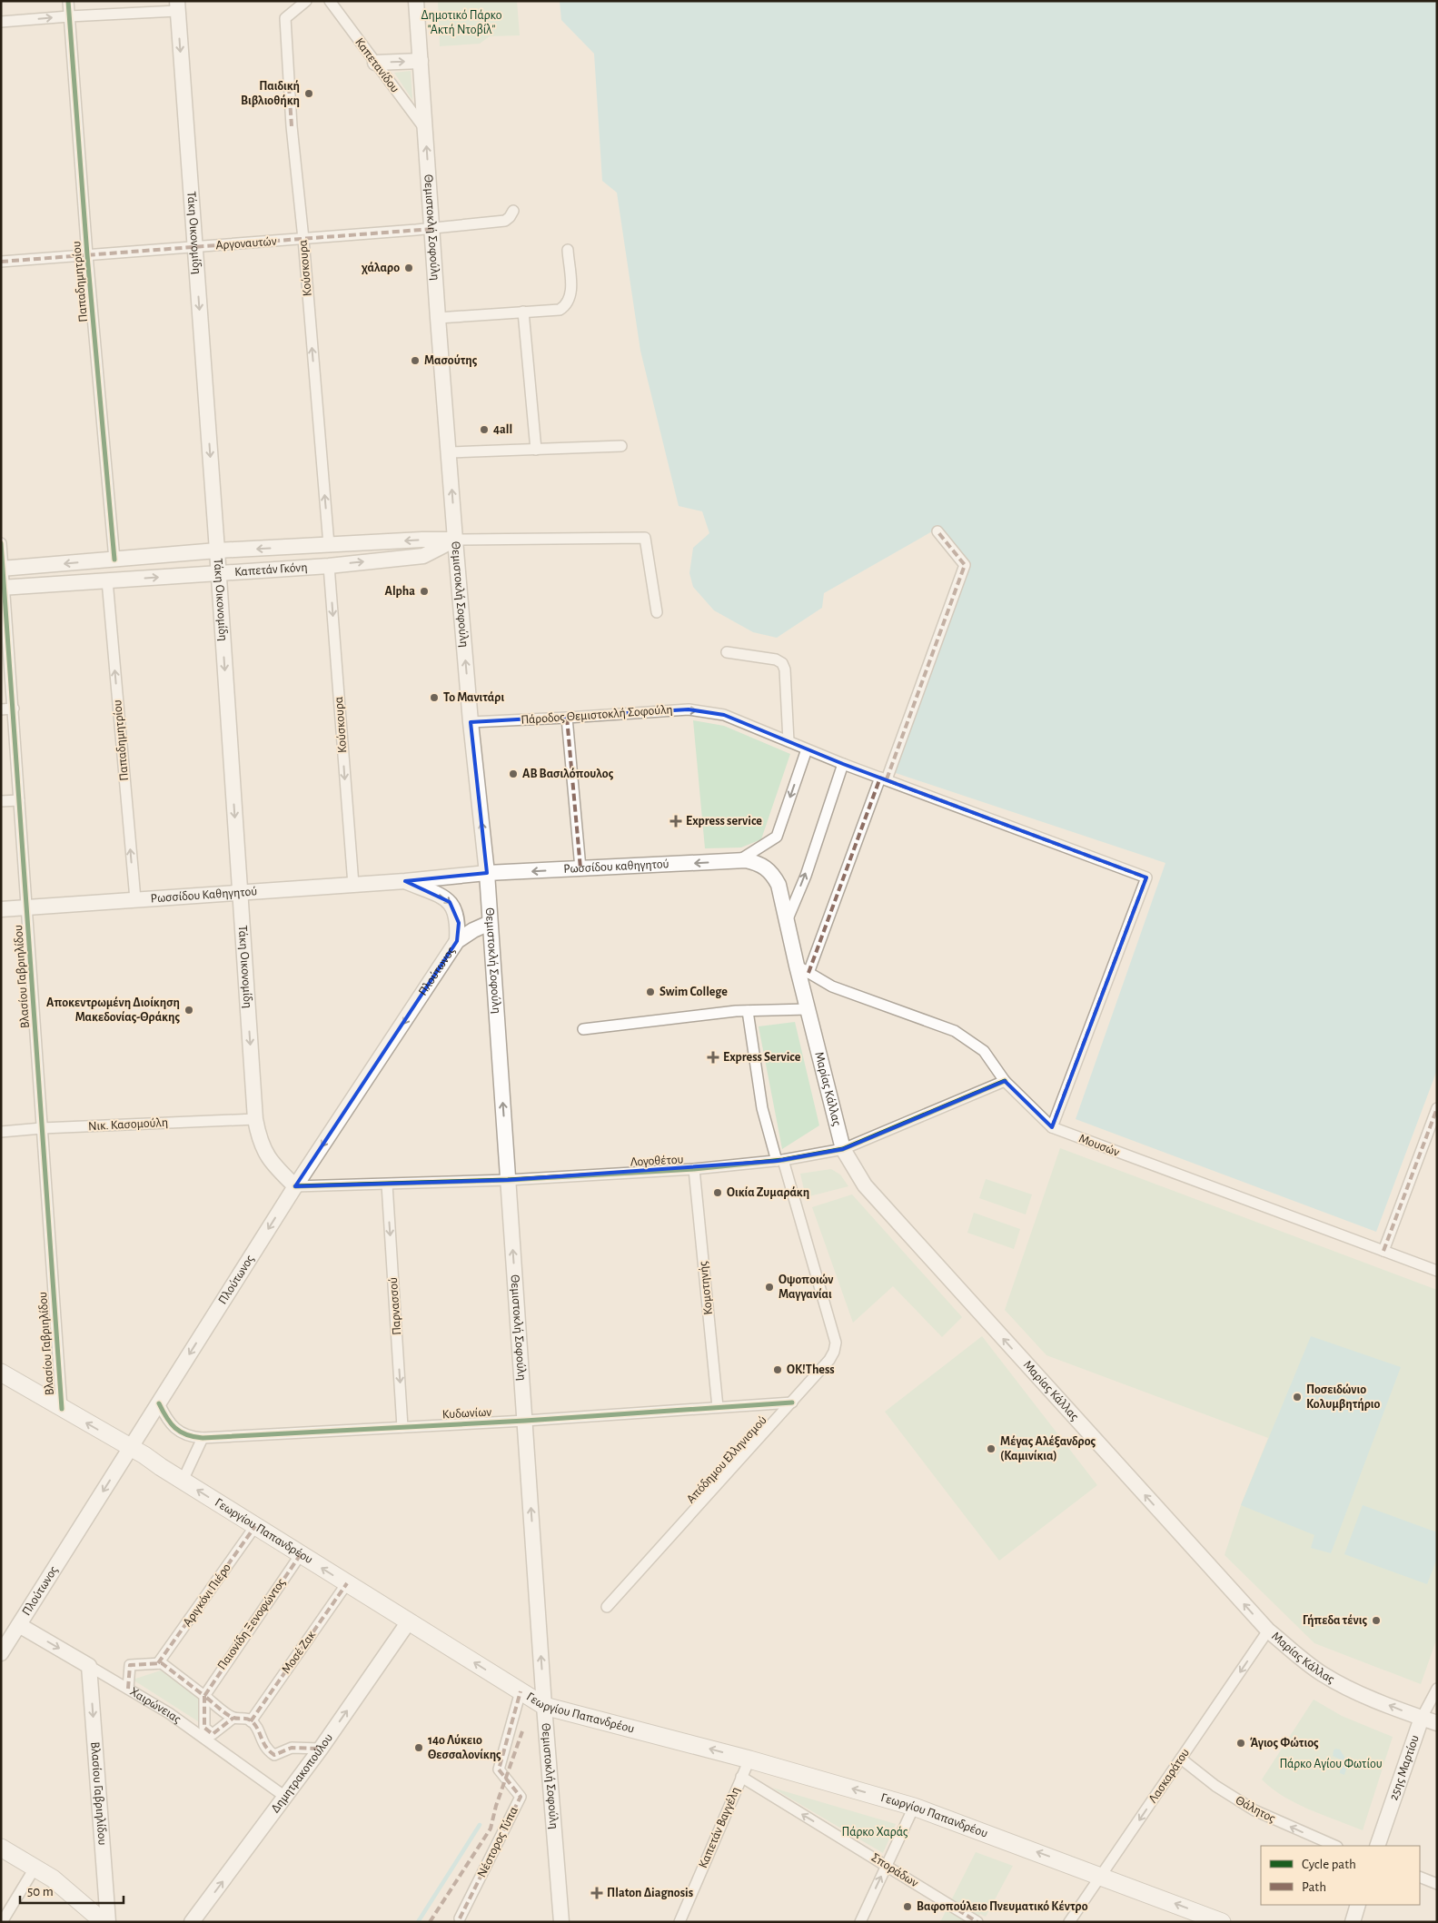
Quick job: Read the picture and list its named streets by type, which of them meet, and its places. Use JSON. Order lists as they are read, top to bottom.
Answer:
{
  "streets": {
    "main road": [
      "Θεμιστοκλή Σοφούλη",
      "Τάκη Οικονομίδη",
      "Καπετάν Γκόνη",
      "Ρωσσίδου καθηγητού",
      "Ρωσσίδου Καθηγητού",
      "Πλούτωνος",
      "Βλασίου Γαβριηλίδου",
      "Μαρίας Κάλλας",
      "Γεωργίου Παπανδρέου",
      "Χαιρώνειας",
      "25ης Μαρτίου",
      "Δημητρακοπούλου"
    ],
    "street": [
      "Καπετανίδου",
      "Αργοναυτών",
      "Κούσκουρα",
      "Παπαδημητρίου",
      "Πάροδος Θεμιστοκλή Σοφούλη",
      "Νικ. Κασομούλη",
      "Μουσών",
      "Λογοθέτου",
      "Κομοτηνής",
      "Παρνασσού",
      "Κυδωνίων",
      "Απόδημου Ελληνισμού",
      "Αριγκόνι Πιέρο",
      "Παιονίδη Ξενοφώντος",
      "Μοσέ Ζακ",
      "Λασκαράτου",
      "Θάλητος",
      "Καπετάν Βαγγέλη",
      "Νέστορος Τύπα",
      "Σποράδων"
    ]
  },
  "crossings": [
    ["Καπετανίδου", "Θεμιστοκλή Σοφούλη"],
    ["Θεμιστοκλή Σοφούλη", "Αργοναυτών"],
    ["Θεμιστοκλή Σοφούλη", "Καπετάν Γκόνη"],
    ["Θεμιστοκλή Σοφούλη", "Πάροδος Θεμιστοκλή Σοφούλη"],
    ["Θεμιστοκλή Σοφούλη", "Ρωσσίδου καθηγητού"],
    ["Θεμιστοκλή Σοφούλη", "Πλούτωνος"],
    ["Θεμιστοκλή Σοφούλη", "Λογοθέτου"],
    ["Θεμιστοκλή Σοφούλη", "Κυδωνίων"],
    ["Θεμιστοκλή Σοφούλη", "Γεωργίου Παπανδρέου"],
    ["Τάκη Οικονομίδη", "Αργοναυτών"],
    ["Τάκη Οικονομίδη", "Καπετάν Γκόνη"],
    ["Τάκη Οικονομίδη", "Ρωσσίδου Καθηγητού"],
    ["Τάκη Οικονομίδη", "Πλούτωνος"],
    ["Τάκη Οικονομίδη", "Νικ. Κασομούλη"],
    ["Τάκη Οικονομίδη", "Λογοθέτου"],
    ["Αργοναυτών", "Κούσκουρα"],
    ["Αργοναυτών", "Παπαδημητρίου"],
    ["Κούσκουρα", "Καπετάν Γκόνη"],
    ["Κούσκουρα", "Ρωσσίδου Καθηγητού"],
    ["Παπαδημητρίου", "Καπετάν Γκόνη"],
    ["Παπαδημητρίου", "Ρωσσίδου Καθηγητού"],
    ["Καπετάν Γκόνη", "Βλασίου Γαβριηλίδου"],
    ["Πάροδος Θεμιστοκλή Σοφούλη", "Μουσών"],
    ["Ρωσσίδου καθηγητού", "Ρωσσίδου Καθηγητού"],
    ["Ρωσσίδου καθηγητού", "Μαρίας Κάλλας"],
    ["Ρωσσίδου Καθηγητού", "Βλασίου Γαβριηλίδου"],
    ["Πλούτωνος", "Λογοθέτου"],
    ["Πλούτωνος", "Κυδωνίων"],
    ["Πλούτωνος", "Γεωργίου Παπανδρέου"],
    ["Πλούτωνος", "Χαιρώνειας"],
    ["Βλασίου Γαβριηλίδου", "Νικ. Κασομούλη"],
    ["Βλασίου Γαβριηλίδου", "Γεωργίου Παπανδρέου"],
    ["Βλασίου Γαβριηλίδου", "Χαιρώνειας"],
    ["Μαρίας Κάλλας", "Μουσών"],
    ["Μαρίας Κάλλας", "Λογοθέτου"],
    ["Μαρίας Κάλλας", "25ης Μαρτίου"],
    ["Μαρίας Κάλλας", "Λασκαράτου"],
    ["Μουσών", "Λογοθέτου"],
    ["Λογοθέτου", "Κομοτηνής"],
    ["Λογοθέτου", "Παρνασσού"],
    ["Λογοθέτου", "Απόδημου Ελληνισμού"],
    ["Κομοτηνής", "Κυδωνίων"],
    ["Παρνασσού", "Κυδωνίων"],
    ["Κυδωνίων", "Απόδημου Ελληνισμού"],
    ["Γεωργίου Παπανδρέου", "Αριγκόνι Πιέρο"],
    ["Γεωργίου Παπανδρέου", "Παιονίδη Ξενοφώντος"],
    ["Γεωργίου Παπανδρέου", "Μοσέ Ζακ"],
    ["Γεωργίου Παπανδρέου", "Δημητρακοπούλου"],
    ["Γεωργίου Παπανδρέου", "Λασκαράτου"],
    ["Γεωργίου Παπανδρέου", "Καπετάν Βαγγέλη"],
    ["Γεωργίου Παπανδρέου", "Νέστορος Τύπα"],
    ["Χαιρώνειας", "Δημητρακοπούλου"],
    ["Λασκαράτου", "Θάλητος"],
    ["Καπετάν Βαγγέλη", "Σποράδων"]
  ],
  "one_way": [
    "Θεμιστοκλή Σοφούλη",
    "Τάκη Οικονομίδη",
    "Παπαδημητρίου",
    "Ρωσσίδου καθηγητού",
    "Πλούτωνος",
    "Μαρίας Κάλλας",
    "Παρνασσού",
    "Γεωργίου Παπανδρέου",
    "Δημητρακοπούλου",
    "Λασκαράτου",
    "Θάλητος",
    "Σποράδων"
  ],
  "parks": ["Δημοτικό Πάρκο \"Ακτή Ντοβίλ\"", "Πάρκο Αγίου Φωτίου", "Πάρκο Χαράς"],
  "places": {
    "other": [
      "Παιδική Βιβλιοθήκη",
      "χάλαρο",
      "Μασούτης",
      "4all",
      "Alpha",
      "Το Μανιτάρι",
      "ΑΒ Βασιλόπουλος",
      "Swim College",
      "Αποκεντρωμένη Διοίκηση Μακεδονίας-Θράκης",
      "Οικία Ζυμαράκη",
      "Οψοποιών Μαγγανίαι",
      "OK!Thess",
      "Ποσειδώνιο Κολυμβητήριο",
      "Μέγας Αλέξανδρος (Καμινίκια)",
      "Γήπεδα τένις",
      "Άγιος Φώτιος",
      "14ο Λύκειο Θεσσαλονίκης",
      "Βαφοπούλειο Πνευματικό Κέντρο"
    ],
    "health": ["Express service", "Express Service", "Πlaton Δiagnosis"]
  },
  "legend": ["Cycle path", "Path"],
  "scale_bar": "50 m"
}
